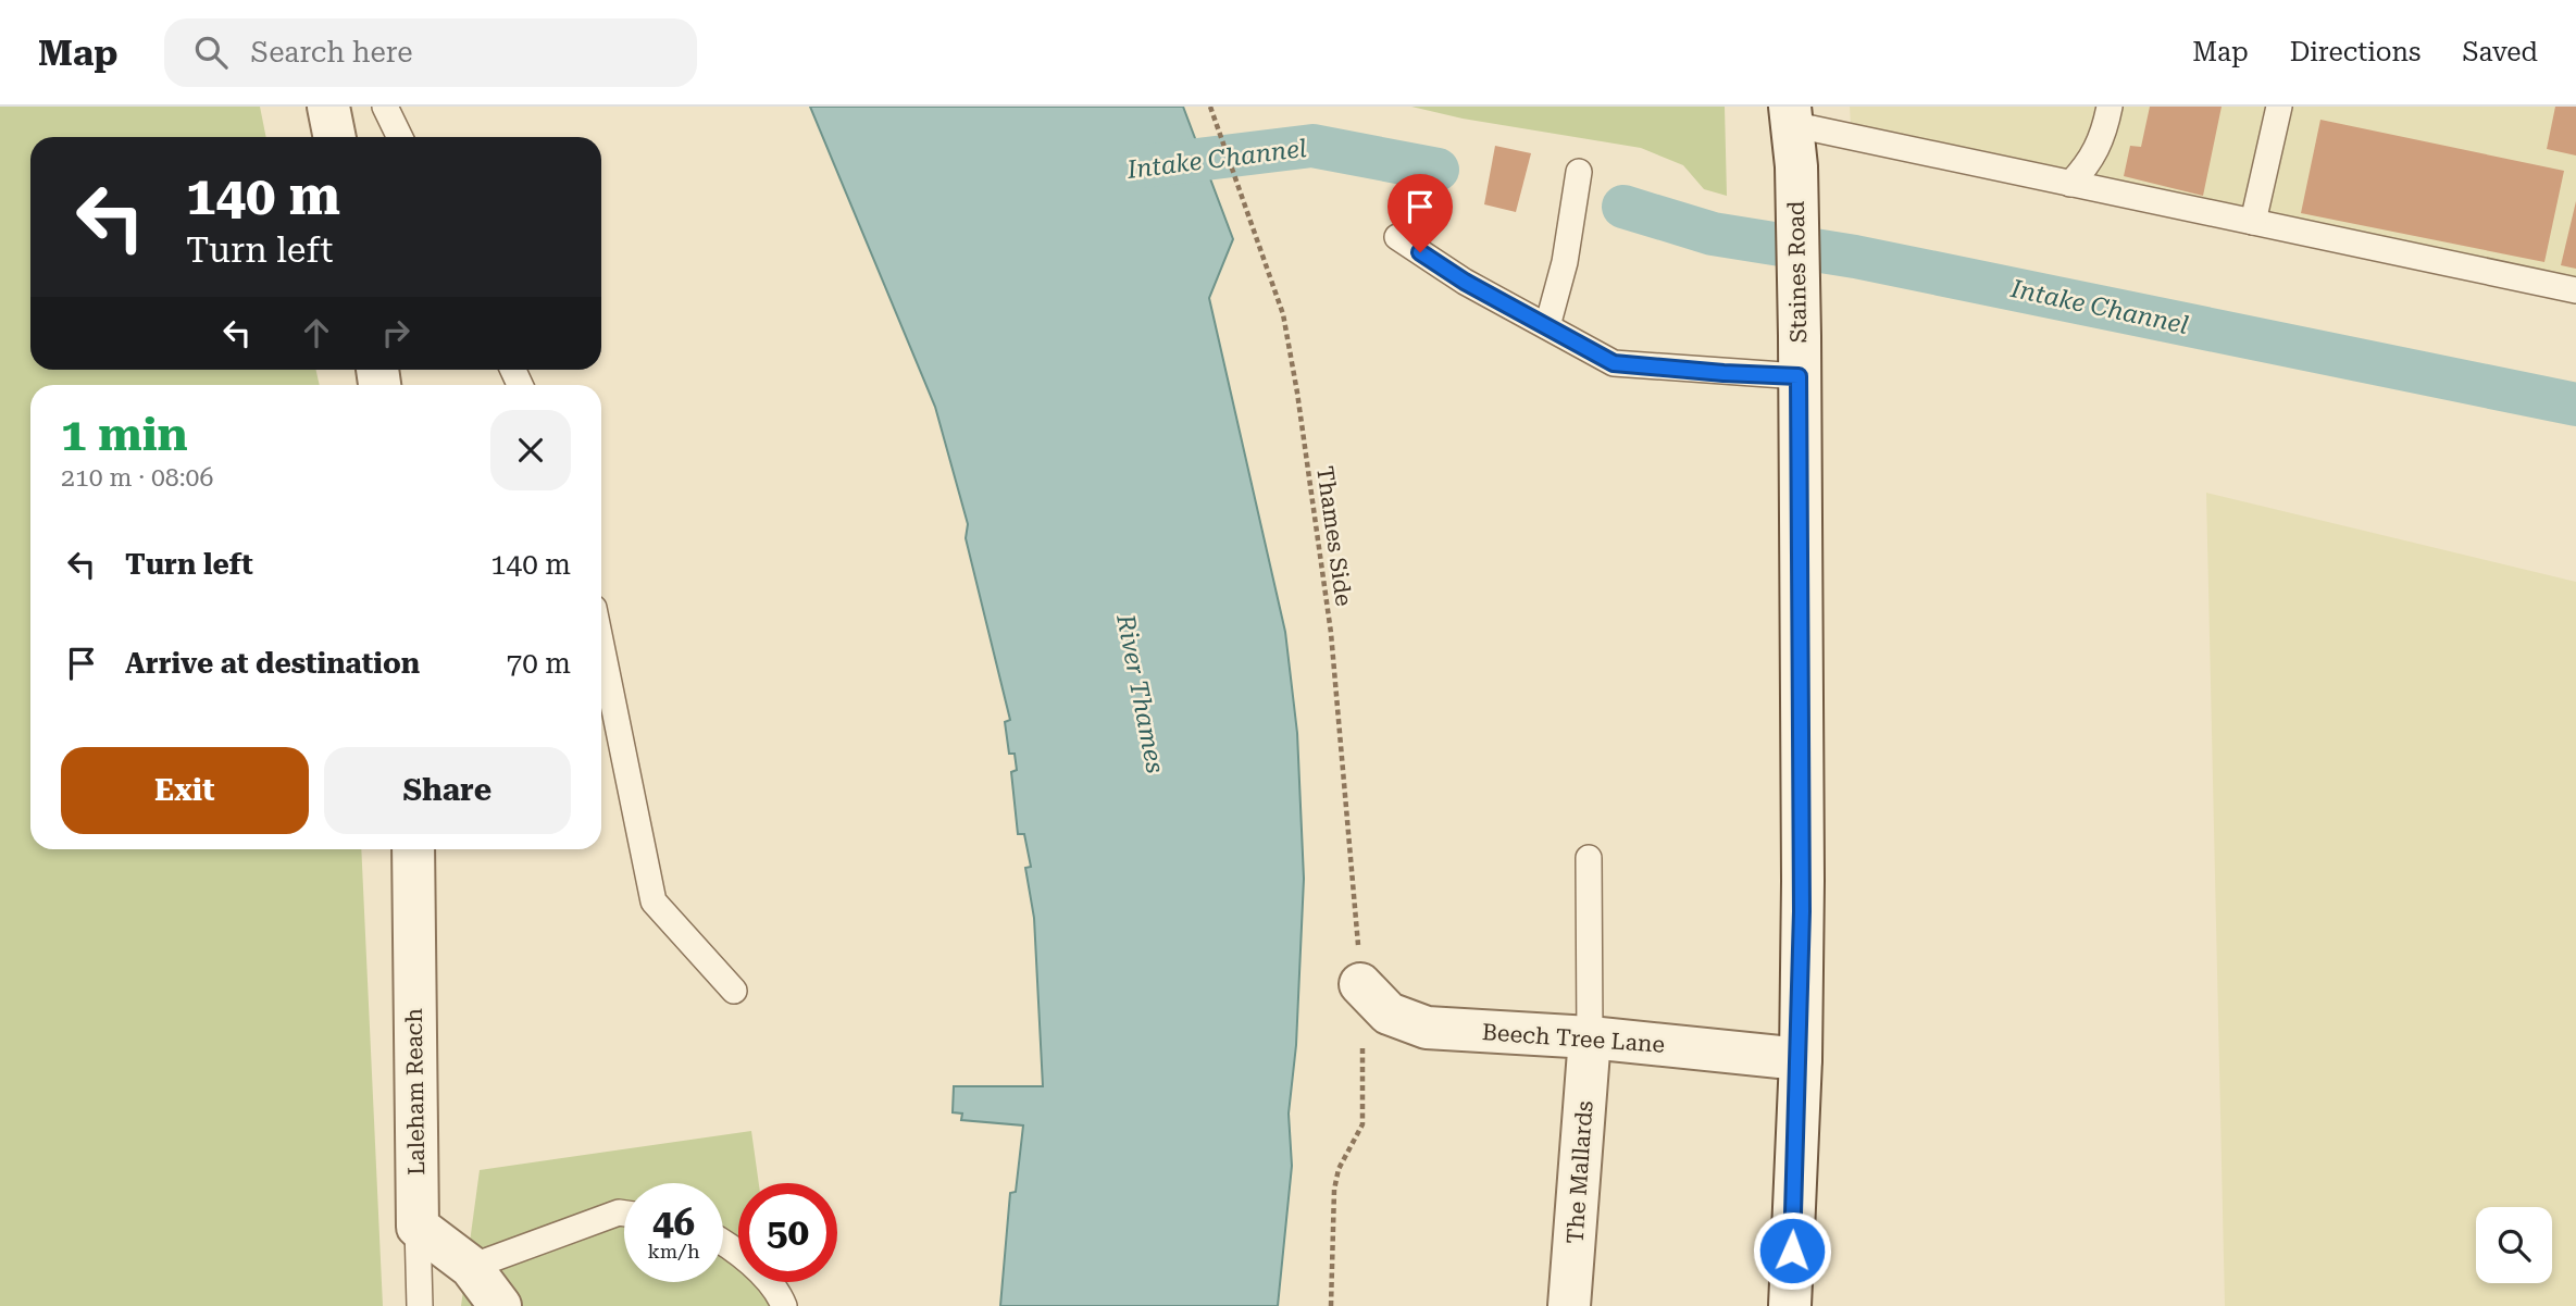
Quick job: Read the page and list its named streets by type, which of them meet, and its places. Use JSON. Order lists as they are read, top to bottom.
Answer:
{
  "streets": {
    "street": [
      "Staines Road",
      "Beech Tree Lane",
      "Laleham Reach",
      "The Mallards"
    ],
    "path": ["Thames Side"]
  },
  "crossings": [
    ["Staines Road", "Beech Tree Lane"],
    ["Thames Side", "Beech Tree Lane"],
    ["Beech Tree Lane", "The Mallards"]
  ],
  "water": ["Intake Channel", "River Thames"],
  "page": {
    "header": "Map",
    "search": "Search here",
    "nav": ["Map", "Directions", "Saved"],
    "turn": ["140 m", "Turn left"],
    "heading": ["1 min", "210 m · 08:06"],
    "list": [
      {
        "name": "Turn left",
        "value": "140 m"
      },
      {
        "name": "Arrive at destination",
        "value": "70 m"
      }
    ],
    "buttons": ["Exit", "Share"],
    "speed": "46 km/h",
    "limit": "50"
  }
}
